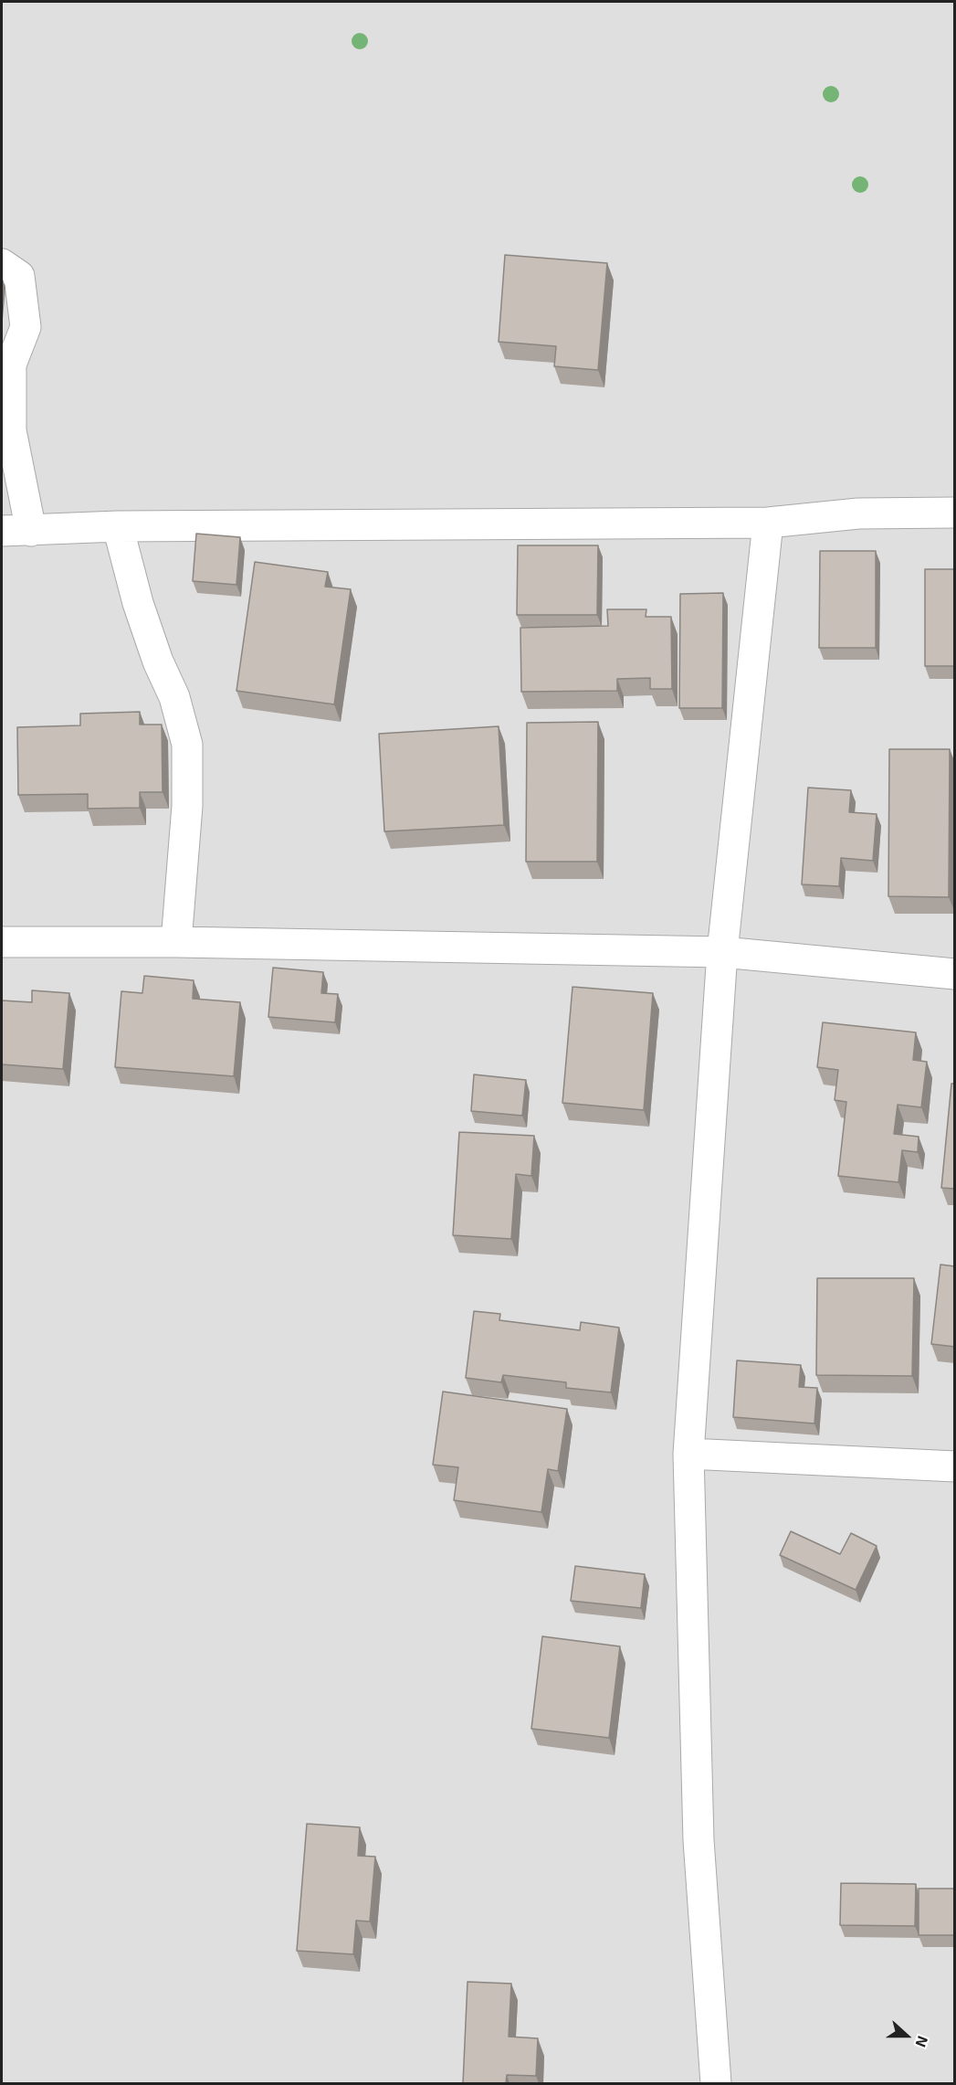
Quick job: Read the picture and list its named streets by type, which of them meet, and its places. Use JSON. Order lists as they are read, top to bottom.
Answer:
{
  "north": "right"
}
